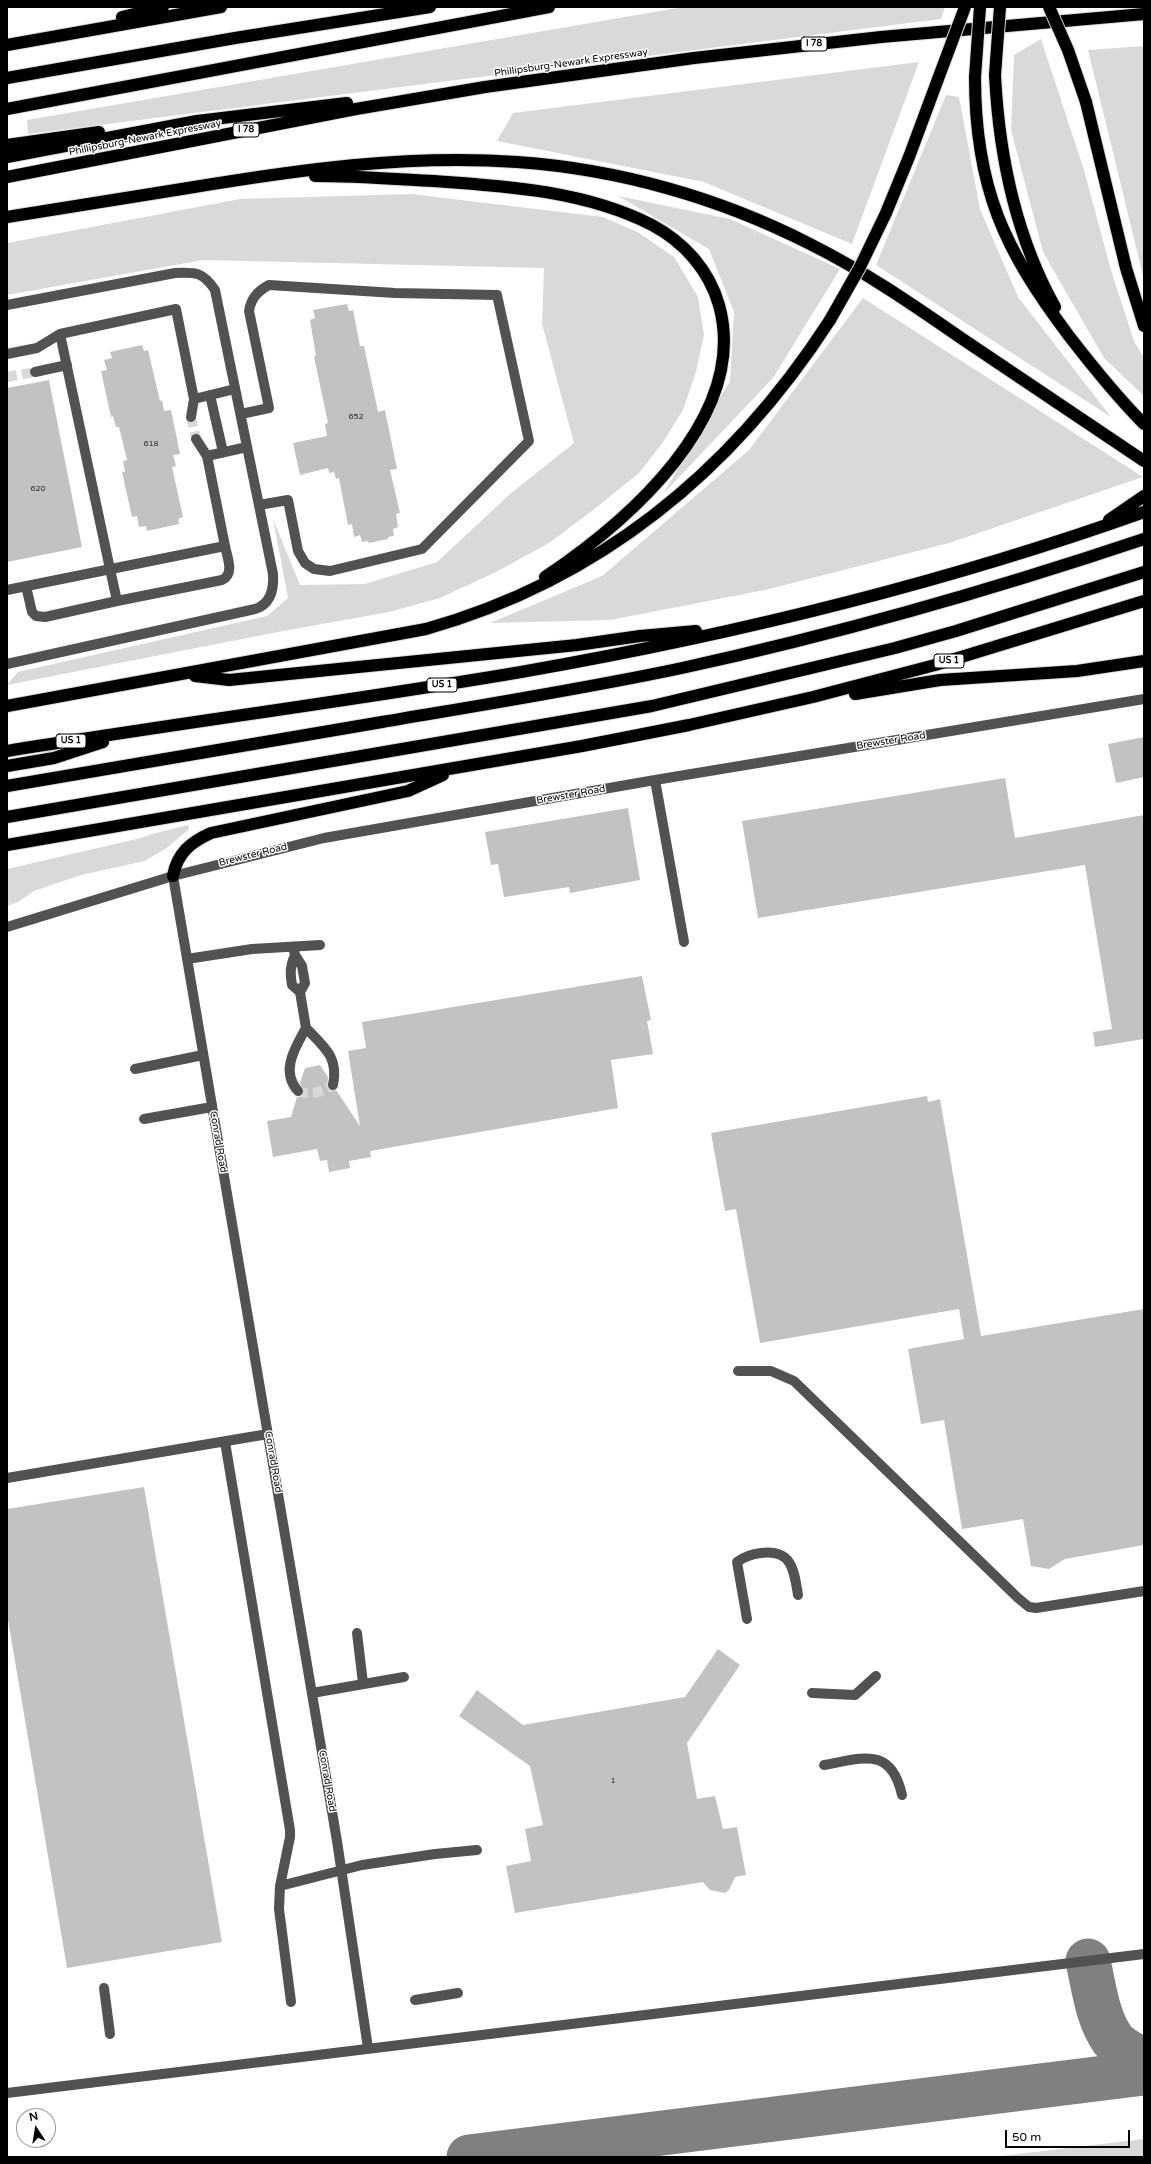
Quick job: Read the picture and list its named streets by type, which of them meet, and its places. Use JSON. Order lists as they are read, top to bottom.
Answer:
{
  "streets": {
    "highway": ["I 78", "Phillipsburg-Newark Expressway", "US 1"],
    "street": ["Brewster Road", "Conrad Road"]
  },
  "crossings": [
    ["Brewster Road", "Conrad Road"]
  ],
  "house_numbers": [
    "652",
    "618",
    "620",
    "1"
  ],
  "scale_bar": "50 m",
  "north": "top"
}
